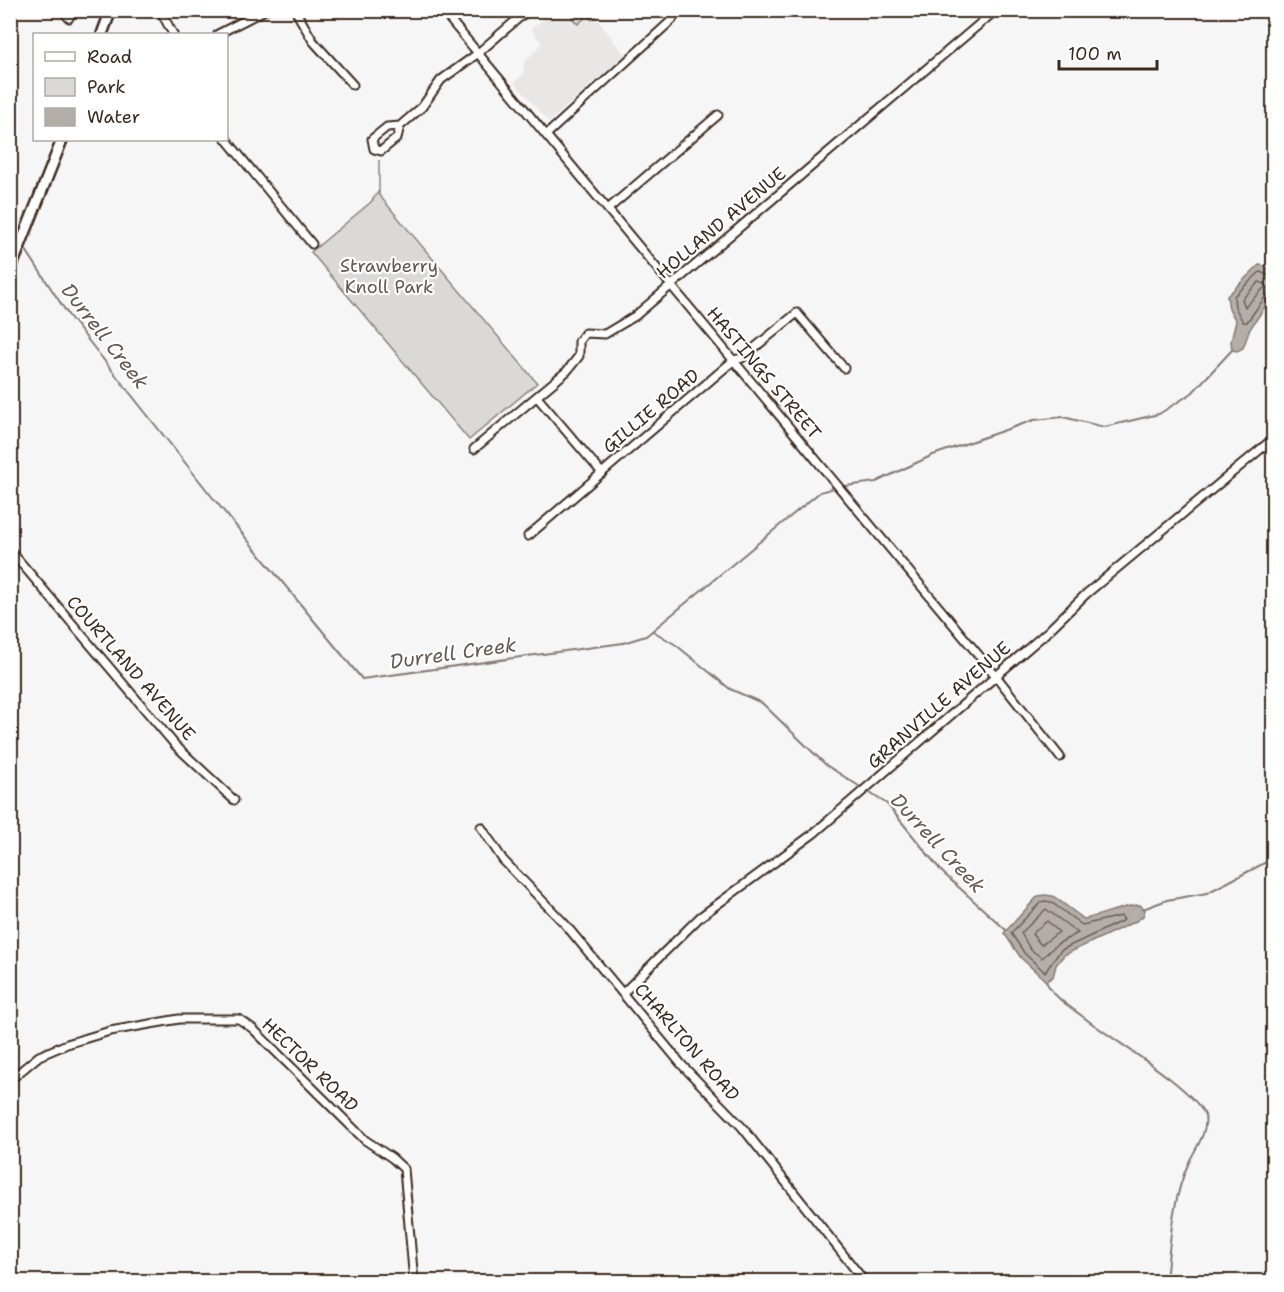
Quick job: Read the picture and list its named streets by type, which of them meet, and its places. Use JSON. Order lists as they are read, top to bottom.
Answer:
{
  "streets": {
    "street": [
      "HOLLAND AVENUE",
      "HASTINGS STREET",
      "GILLIE ROAD",
      "COURTLAND AVENUE",
      "GRANVILLE AVENUE",
      "CHARLTON ROAD",
      "HECTOR ROAD"
    ]
  },
  "crossings": [
    ["HOLLAND AVENUE", "HASTINGS STREET"],
    ["HASTINGS STREET", "GILLIE ROAD"],
    ["HASTINGS STREET", "GRANVILLE AVENUE"],
    ["GRANVILLE AVENUE", "CHARLTON ROAD"]
  ],
  "water": ["Durrell Creek"],
  "parks": ["Strawberry Knoll Park"],
  "legend": ["Road", "Park", "Water"],
  "scale_bar": "100 m"
}
